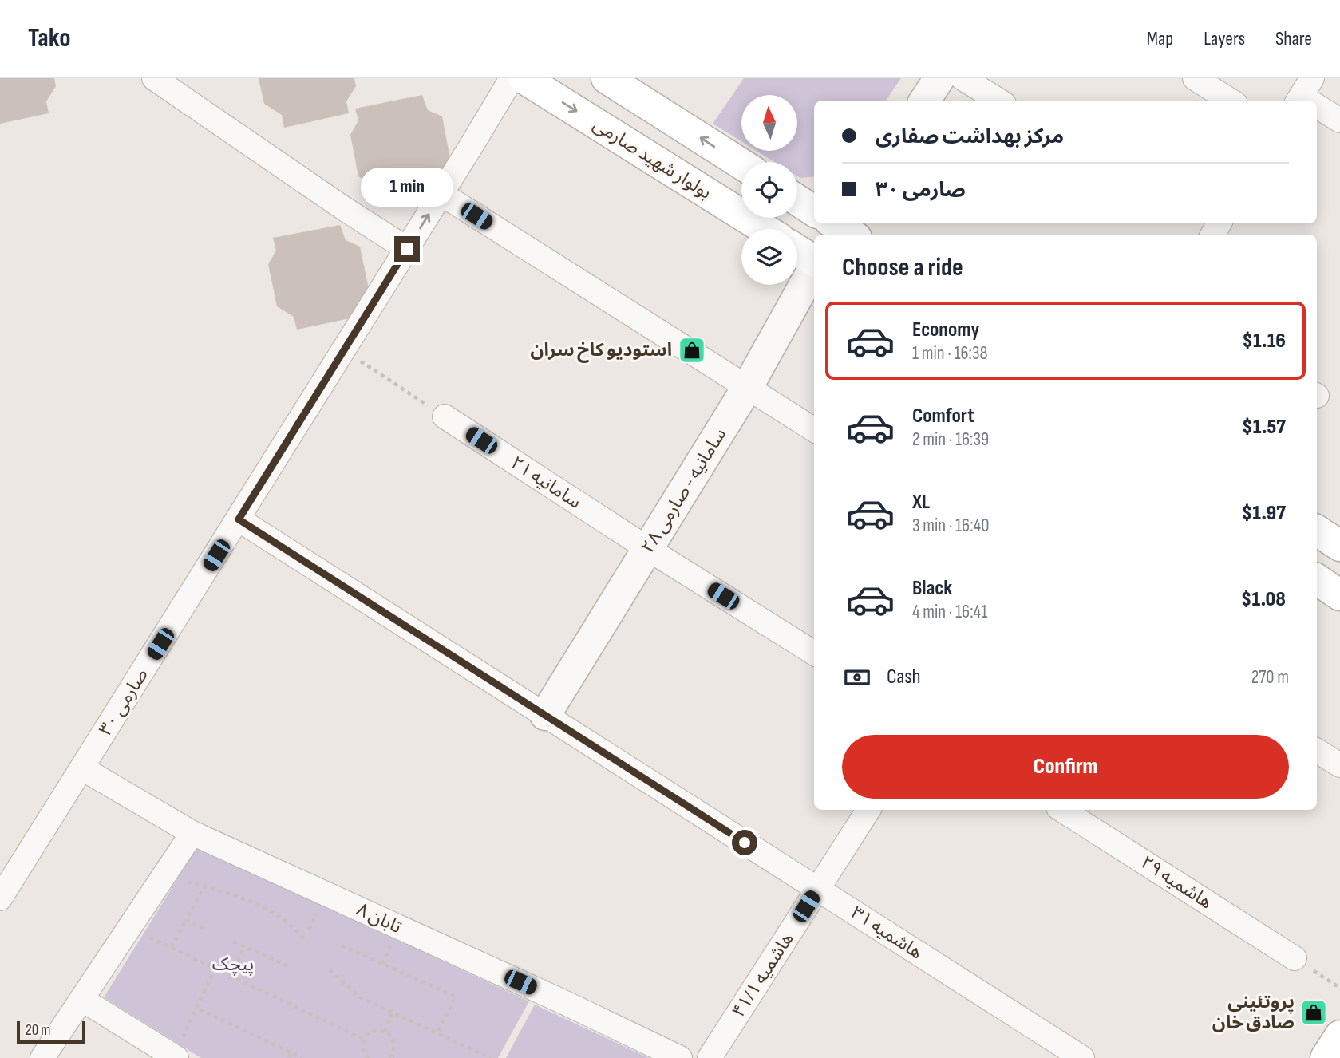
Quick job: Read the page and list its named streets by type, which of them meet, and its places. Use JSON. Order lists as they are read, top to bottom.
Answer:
{
  "streets": {
    "main road": ["بولوار شهید صارمی"],
    "street": [
      "سامانیه ۲۱",
      "سامانیه - صارمی ۲۸",
      "صارمی ۳۰",
      "هاشمیه ۲۹",
      "تابان ۸",
      "هاشمیه ۳۱",
      "هاشمیه ۴۱/۱"
    ]
  },
  "crossings": [
    ["سامانیه ۲۱", "سامانیه - صارمی ۲۸"],
    ["سامانیه - صارمی ۲۸", "هاشمیه ۳۱"],
    ["صارمی ۳۰", "تابان ۸"],
    ["صارمی ۳۰", "هاشمیه ۳۱"],
    ["هاشمیه ۳۱", "هاشمیه ۴۱/۱"]
  ],
  "parks": ["پیچک"],
  "places": {
    "shop": ["استودیو کاخ سران", "پروتئینی صادق خان"]
  },
  "scale_bar": "20 m",
  "north": "top",
  "page": {
    "header": "Tako",
    "nav": ["Map", "Layers", "Share"],
    "banner": ["مرکز بهداشت صفاری", "صارمی ۳۰"],
    "bubble": "1 min",
    "heading": "Choose a ride",
    "list": [
      {
        "name": "Economy",
        "note": "1 min · 16:38",
        "value": "$1.16"
      },
      {
        "name": "Comfort",
        "note": "2 min · 16:39",
        "value": "$1.57"
      },
      {
        "name": "XL",
        "note": "3 min · 16:40",
        "value": "$1.97"
      },
      {
        "name": "Black",
        "note": "4 min · 16:41",
        "value": "$1.08"
      }
    ],
    "pay": ["Cash", "270 m"],
    "buttons": "Confirm",
    "scale": "20 m"
  }
}
